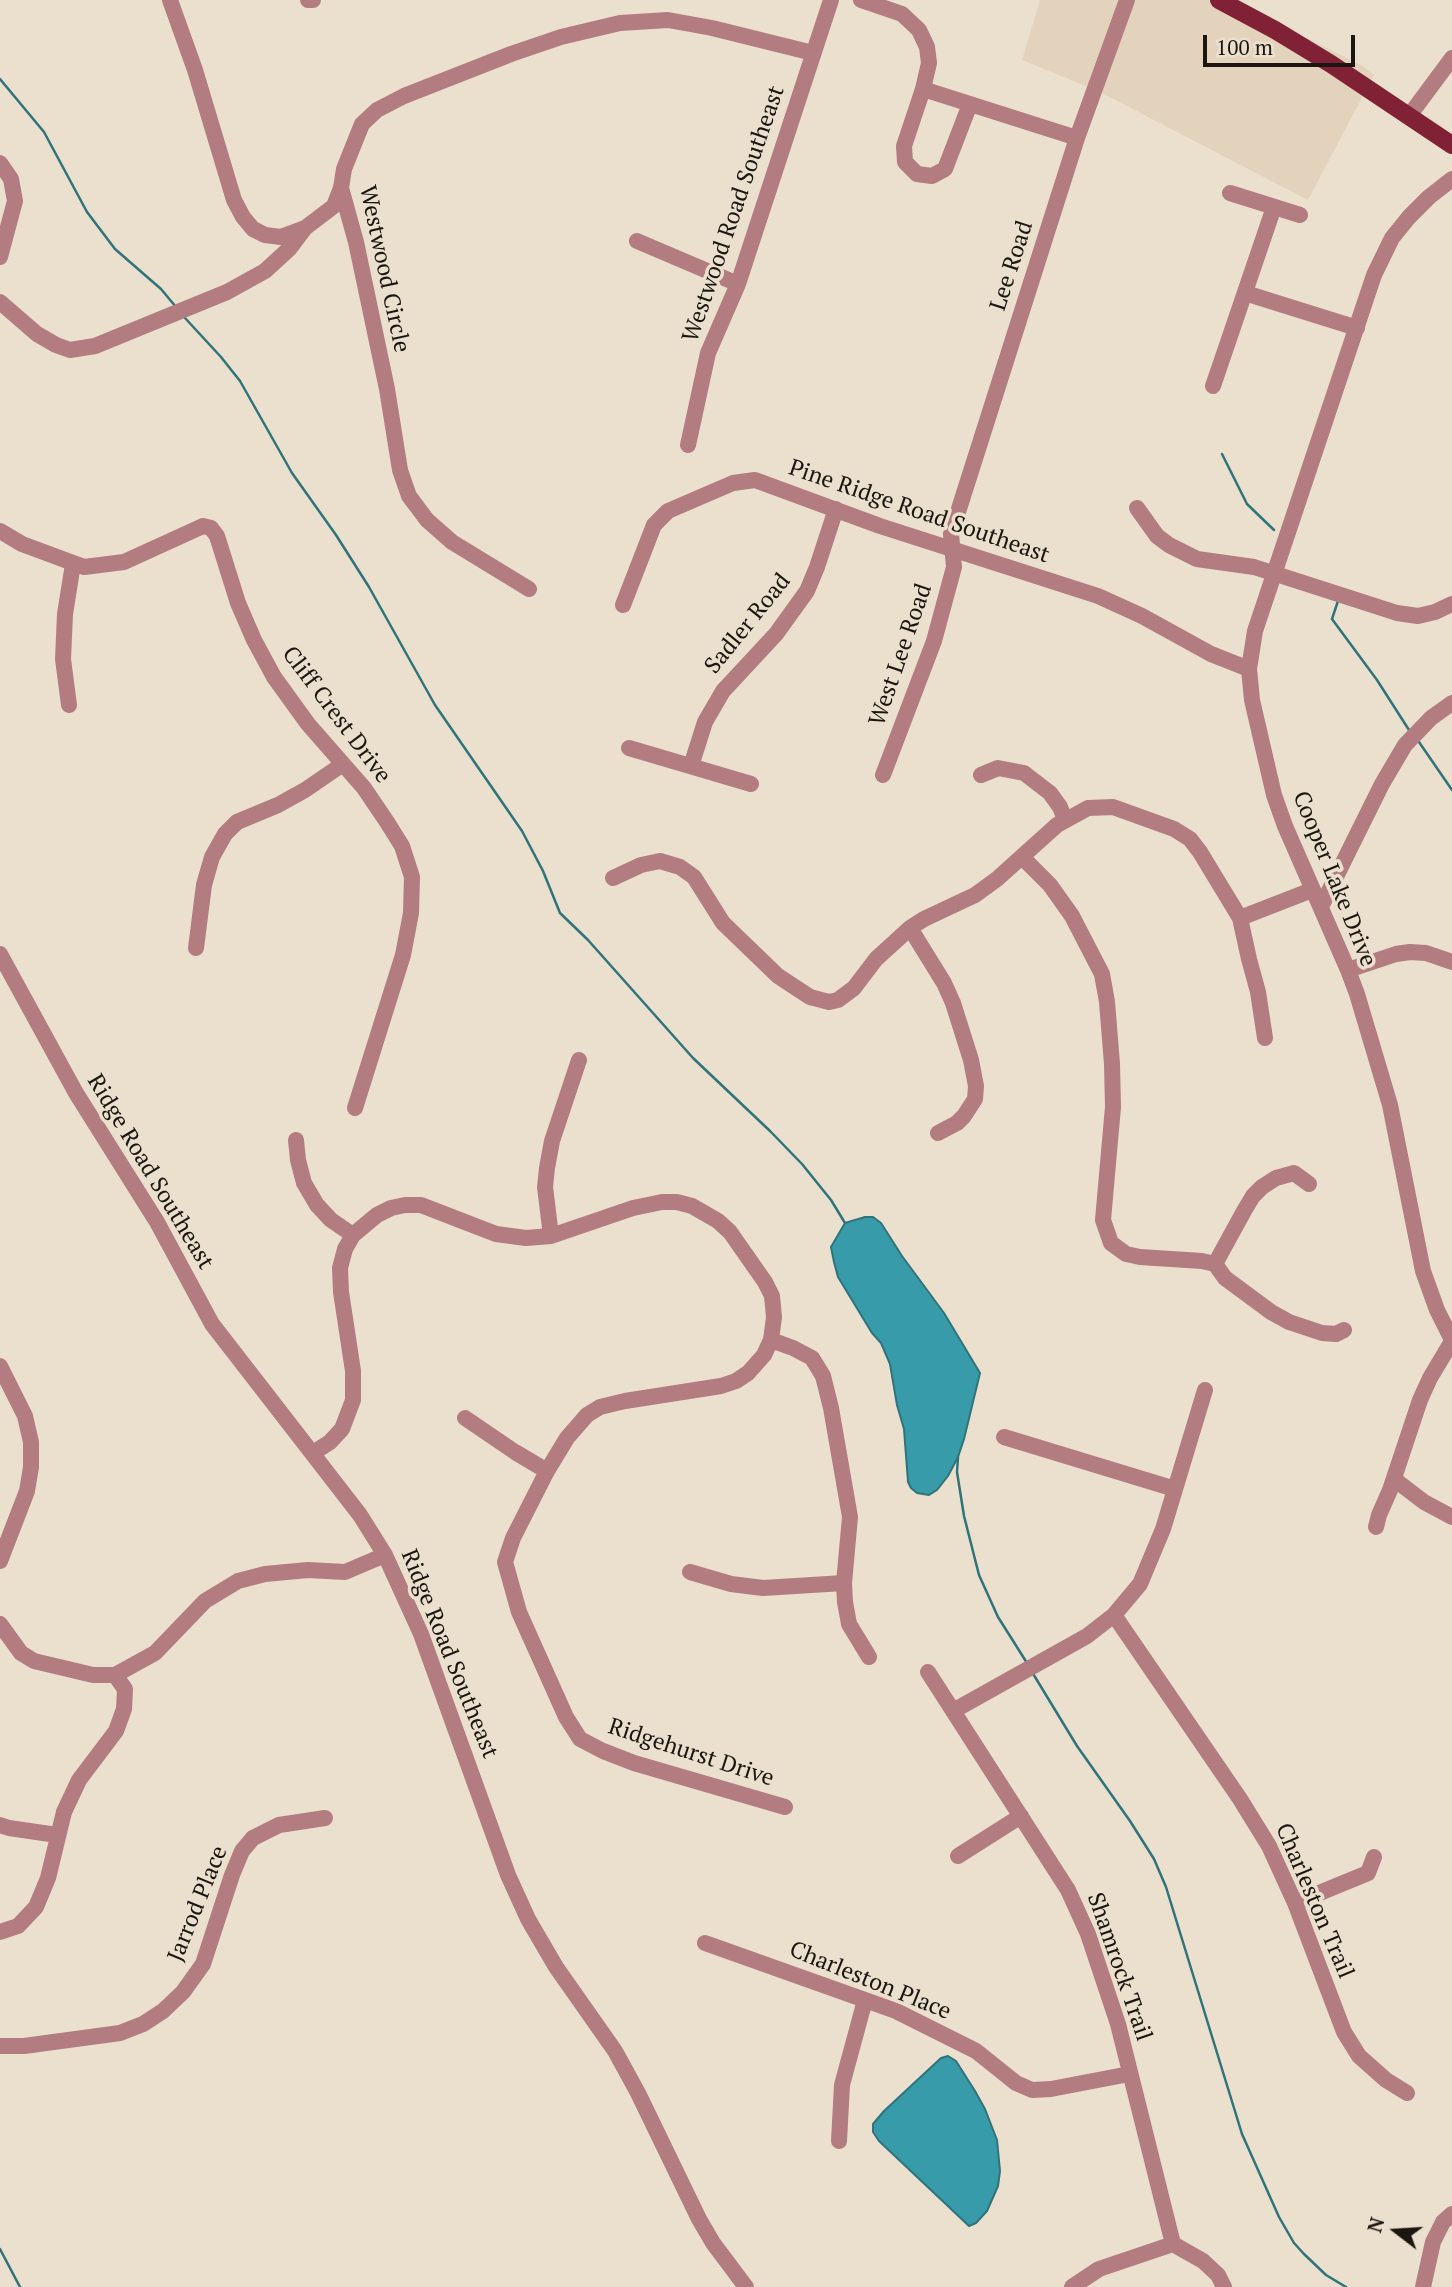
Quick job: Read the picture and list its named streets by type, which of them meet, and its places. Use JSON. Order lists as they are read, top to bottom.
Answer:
{
  "streets": {
    "street": [
      "Westwood Road Southeast",
      "Lee Road",
      "Westwood Circle",
      "Pine Ridge Road Southeast",
      "Sadler Road",
      "West Lee Road",
      "Cliff Crest Drive",
      "Cooper Lake Drive",
      "Ridge Road Southeast",
      "Ridgehurst Drive",
      "Charleston Trail",
      "Jarrod Place",
      "Shamrock Trail",
      "Charleston Place"
    ]
  },
  "crossings": [
    ["Westwood Road Southeast", "Westwood Circle"],
    ["Lee Road", "Pine Ridge Road Southeast"],
    ["Lee Road", "West Lee Road"],
    ["Pine Ridge Road Southeast", "Sadler Road"],
    ["Pine Ridge Road Southeast", "West Lee Road"],
    ["Pine Ridge Road Southeast", "Cooper Lake Drive"],
    ["Ridge Road Southeast", "Ridgehurst Drive"],
    ["Shamrock Trail", "Charleston Place"]
  ],
  "scale_bar": "100 m",
  "north": "left"
}
